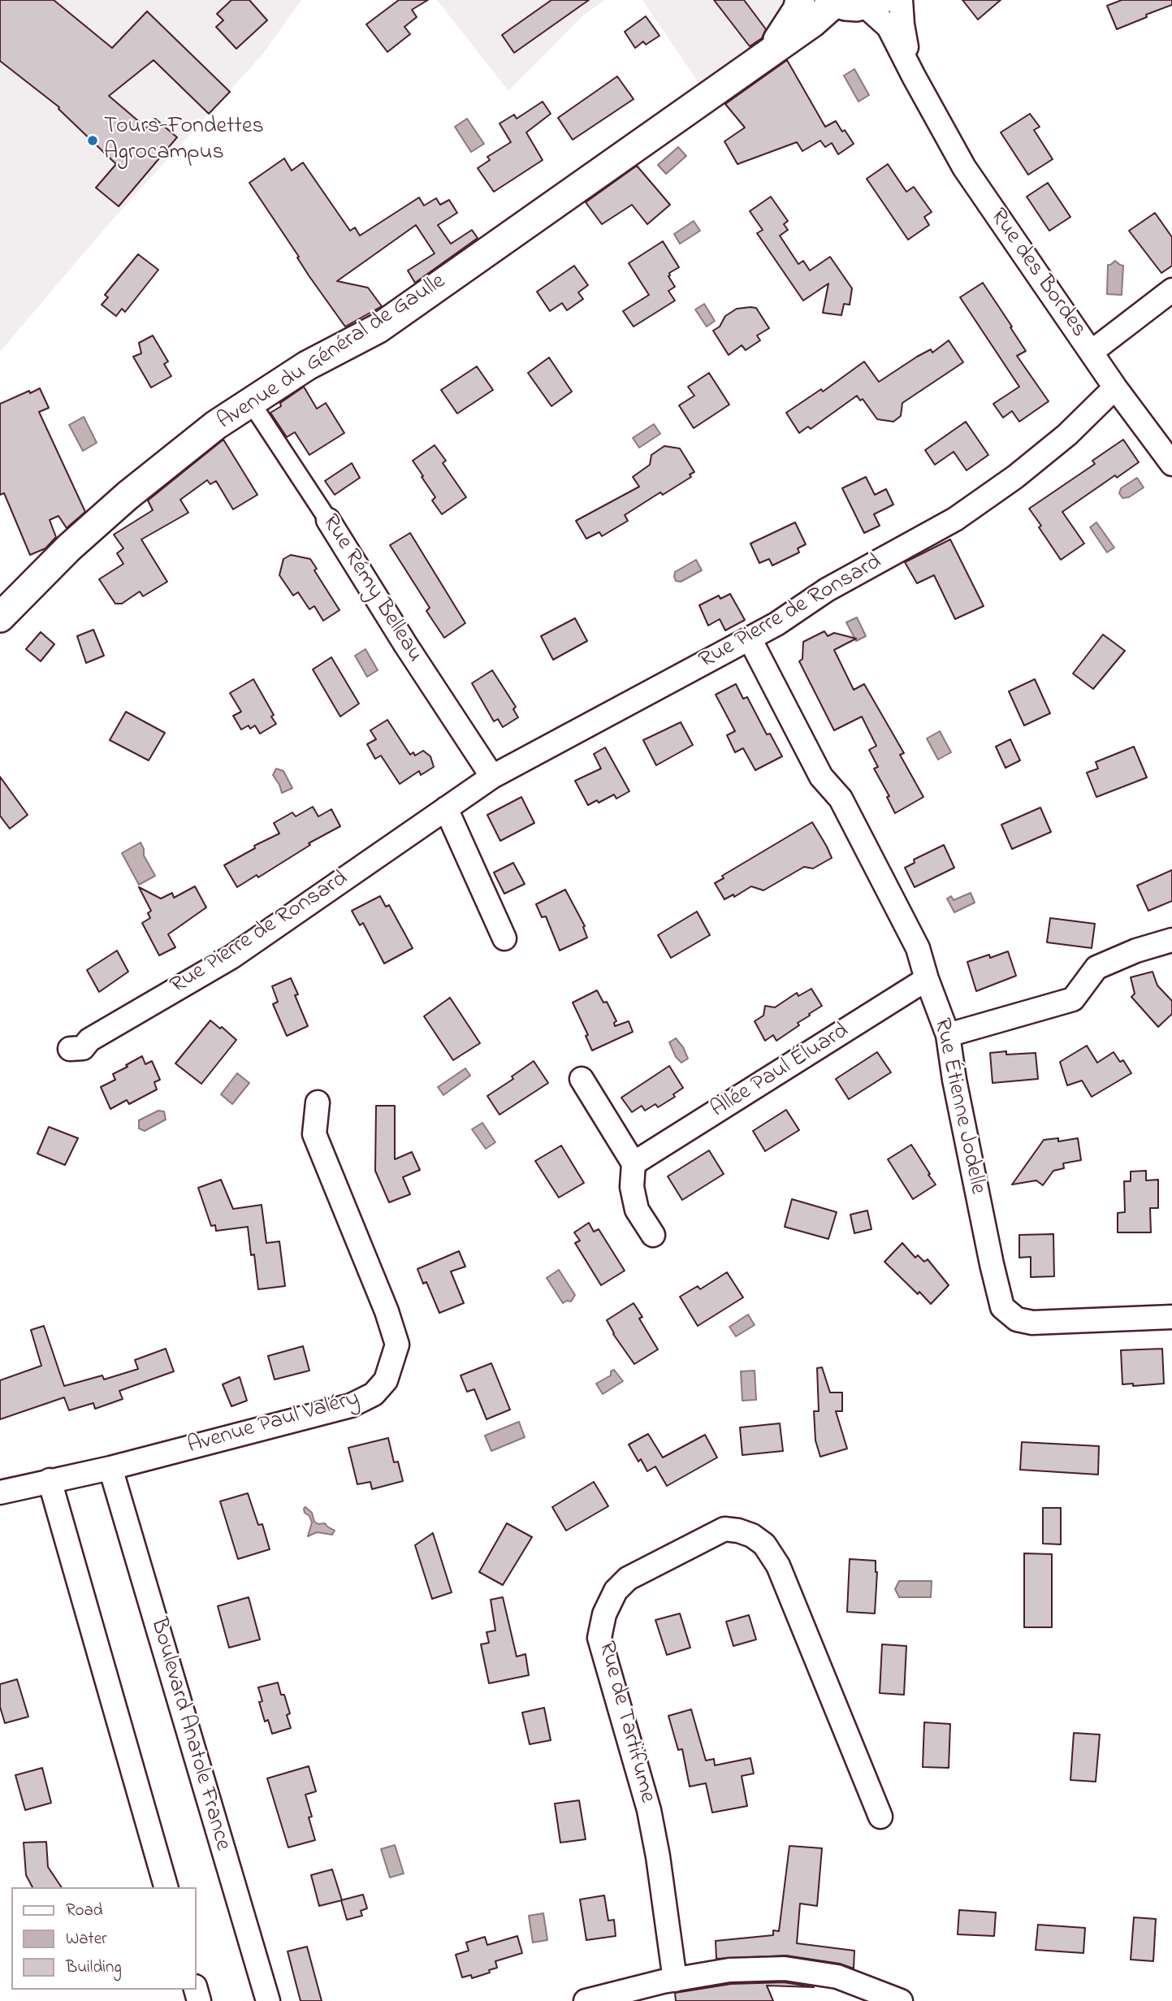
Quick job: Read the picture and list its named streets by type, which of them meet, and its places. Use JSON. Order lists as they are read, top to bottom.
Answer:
{
  "streets": {
    "street": [
      "Rue des Bordes",
      "Avenue du Général de Gaulle",
      "Rue Rémy Belleau",
      "Rue Pierre de Ronsard",
      "Allée Paul Éluard",
      "Rue Étienne Jodelle",
      "Avenue Paul Valéry",
      "Rue de Tartifume",
      "Boulevard Anatole France"
    ]
  },
  "crossings": [
    ["Rue des Bordes", "Rue Pierre de Ronsard"],
    ["Avenue du Général de Gaulle", "Rue Rémy Belleau"],
    ["Rue Rémy Belleau", "Rue Pierre de Ronsard"],
    ["Rue Pierre de Ronsard", "Rue Étienne Jodelle"],
    ["Allée Paul Éluard", "Rue Étienne Jodelle"],
    ["Avenue Paul Valéry", "Boulevard Anatole France"]
  ],
  "places": ["Tours-Fondettes Agrocampus"],
  "legend": ["Road", "Water", "Building"]
}
